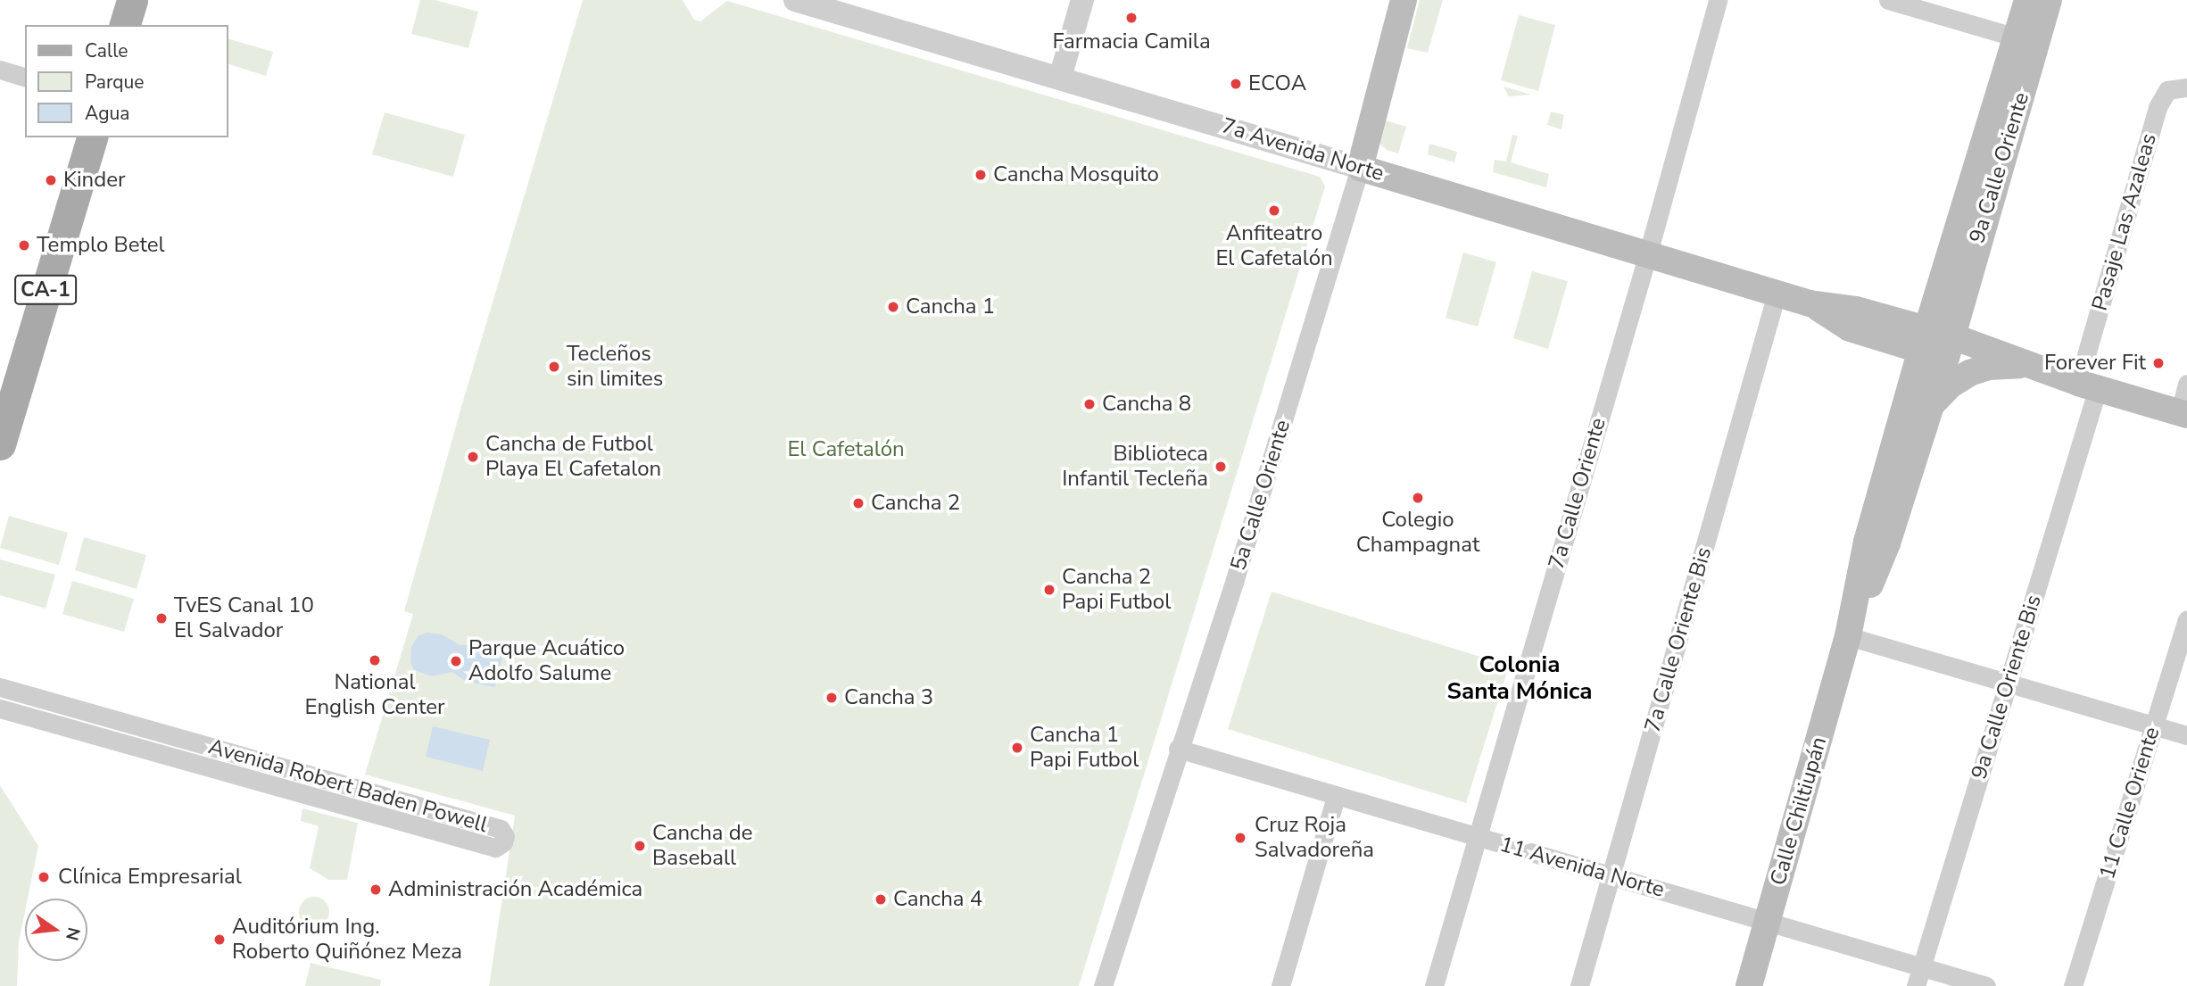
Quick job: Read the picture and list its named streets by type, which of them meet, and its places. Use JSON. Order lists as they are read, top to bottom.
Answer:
{
  "streets": {
    "main road": [
      "7a Avenida Norte",
      "9a Calle Oriente",
      "CA-1",
      "5a Calle Oriente",
      "Calle Chiltiupán"
    ],
    "street": [
      "Pasaje Las Azaleas",
      "7a Calle Oriente",
      "7a Calle Oriente Bis",
      "9a Calle Oriente Bis",
      "Avenida Robert Baden Powell",
      "11 Calle Oriente",
      "11 Avenida Norte"
    ]
  },
  "crossings": [
    ["7a Avenida Norte", "9a Calle Oriente"],
    ["7a Avenida Norte", "Pasaje Las Azaleas"],
    ["7a Avenida Norte", "7a Calle Oriente"],
    ["7a Avenida Norte", "5a Calle Oriente"],
    ["7a Avenida Norte", "7a Calle Oriente Bis"],
    ["7a Avenida Norte", "9a Calle Oriente Bis"],
    ["7a Avenida Norte", "Calle Chiltiupán"],
    ["9a Calle Oriente", "Calle Chiltiupán"],
    ["Pasaje Las Azaleas", "9a Calle Oriente Bis"],
    ["7a Calle Oriente", "11 Avenida Norte"],
    ["5a Calle Oriente", "11 Avenida Norte"],
    ["7a Calle Oriente Bis", "11 Avenida Norte"],
    ["9a Calle Oriente Bis", "11 Avenida Norte"],
    ["Calle Chiltiupán", "11 Avenida Norte"]
  ],
  "districts": ["Colonia Santa Mónica"],
  "parks": ["El Cafetalón"],
  "places": [
    "Farmacia Camila",
    "ECOA",
    "Cancha Mosquito",
    "Kinder",
    "Anfiteatro El Cafetalón",
    "Templo Betel",
    "Cancha 1",
    "Forever Fit",
    "Tecleños sin limites",
    "Cancha 8",
    "Cancha de Futbol Playa El Cafetalon",
    "Biblioteca Infantil Tecleña",
    "Colegio Champagnat",
    "Cancha 2",
    "Cancha 2 Papi Futbol",
    "TvES Canal 10 El Salvador",
    "National English Center",
    "Parque Acuático Adolfo Salume",
    "Cancha 3",
    "Cancha 1 Papi Futbol",
    "Cruz Roja Salvadoreña",
    "Cancha de Baseball",
    "Clínica Empresarial",
    "Administración Académica",
    "Cancha 4",
    "Auditórium Ing. Roberto Quiñónez Meza"
  ],
  "legend": ["Calle", "Parque", "Agua"],
  "north": "right"
}
